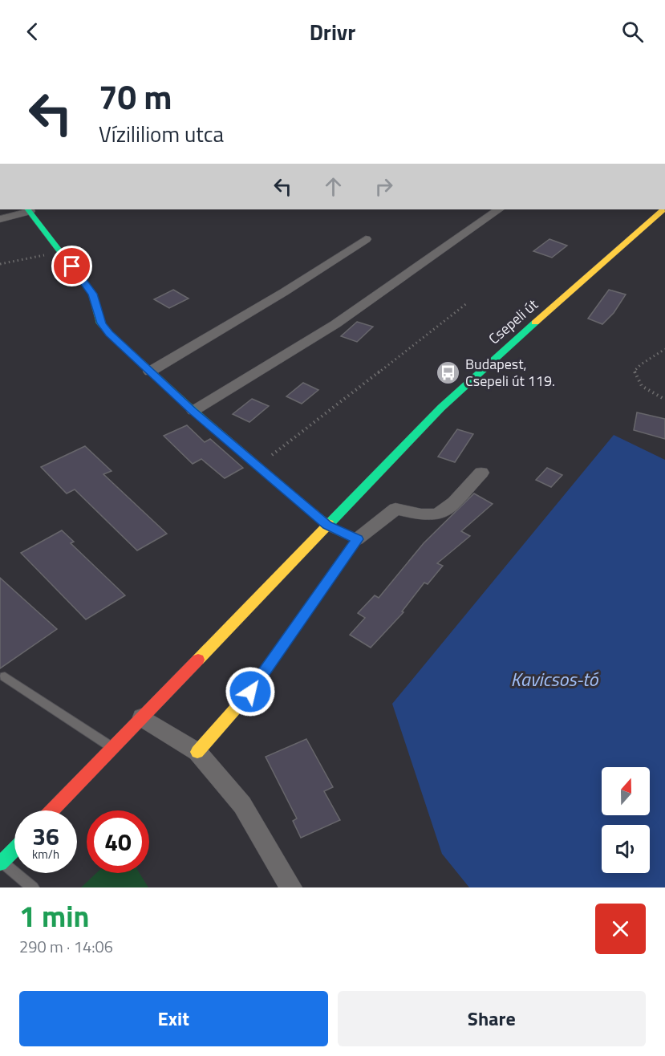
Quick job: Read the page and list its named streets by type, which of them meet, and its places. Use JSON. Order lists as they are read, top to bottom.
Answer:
{
  "streets": {
    "street": ["Csepeli út"]
  },
  "water": ["Kavicsos-tó"],
  "places": {
    "bus stop": ["Budapest, Csepeli út 119."]
  },
  "north": "top",
  "page": {
    "header": "Drivr",
    "turn": ["70 m", "Vízililiom utca"],
    "speed": "36 km/h",
    "limit": "40",
    "heading": ["1 min", "290 m · 14:06"],
    "buttons": ["Exit", "Share"]
  }
}
